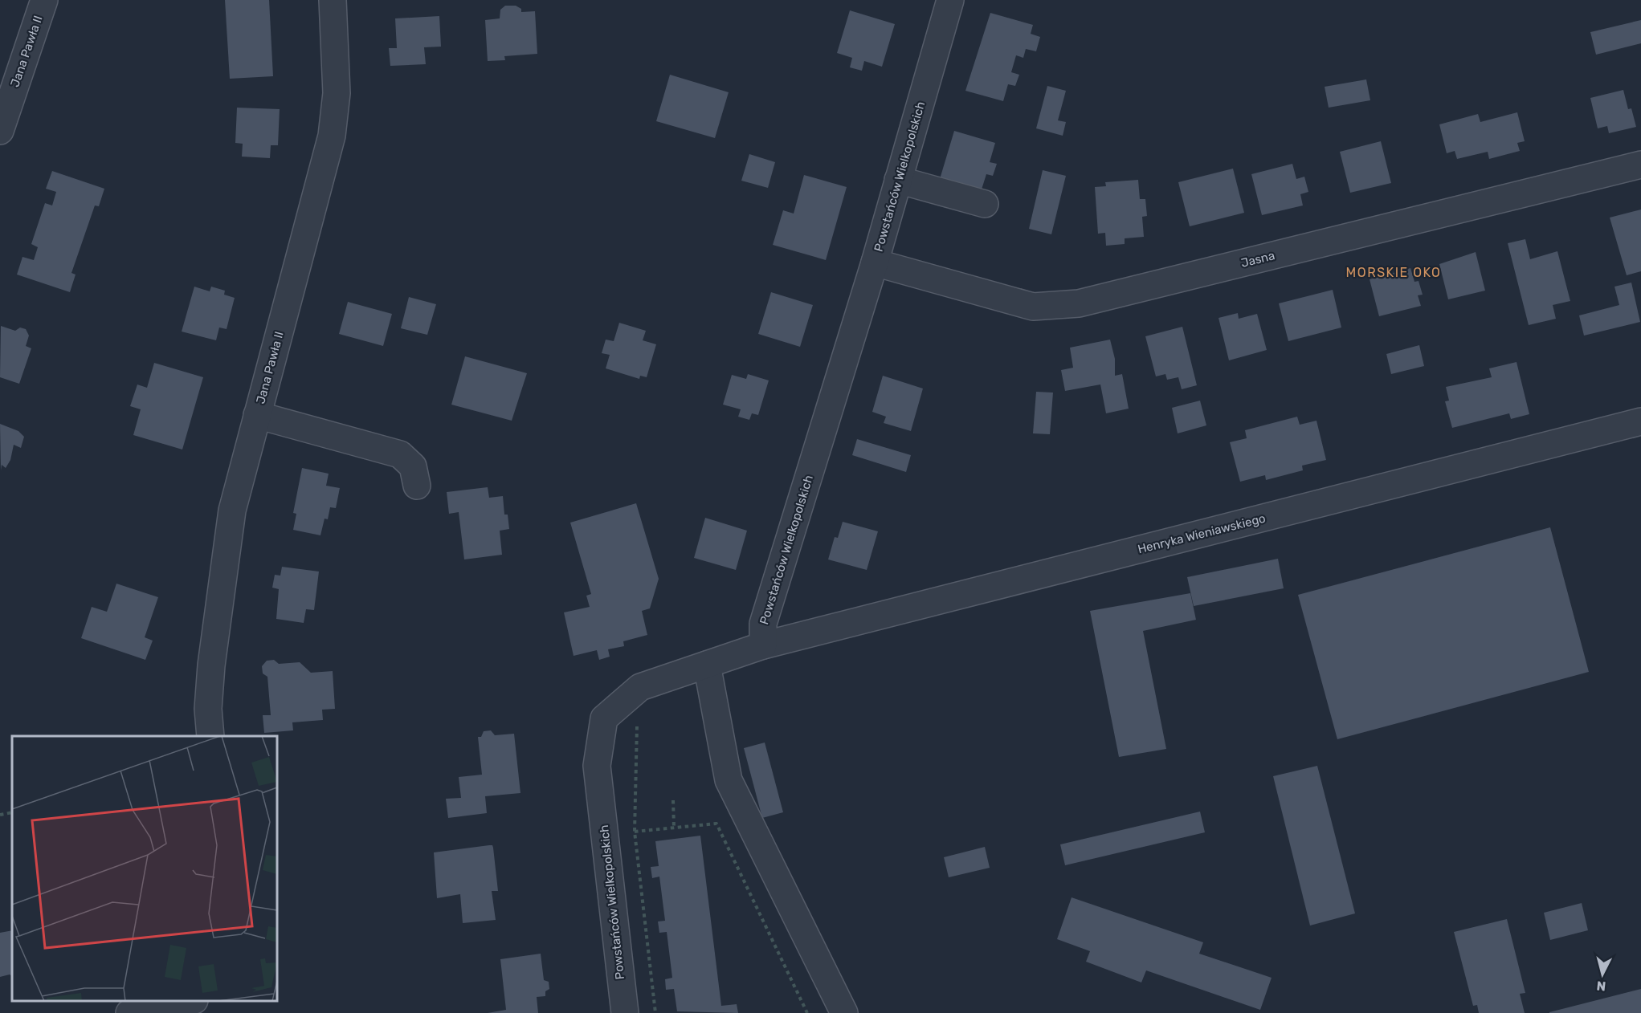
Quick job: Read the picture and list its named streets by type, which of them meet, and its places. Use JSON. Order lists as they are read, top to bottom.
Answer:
{
  "streets": {
    "street": [
      "Jana Pawła II",
      "Powstańców Wielkopolskich",
      "Jasna",
      "Henryka Wieniawskiego"
    ]
  },
  "crossings": [
    ["Powstańców Wielkopolskich", "Jasna"],
    ["Powstańców Wielkopolskich", "Henryka Wieniawskiego"]
  ],
  "districts": ["MORSKIE OKO"],
  "north": "bottom"
}
